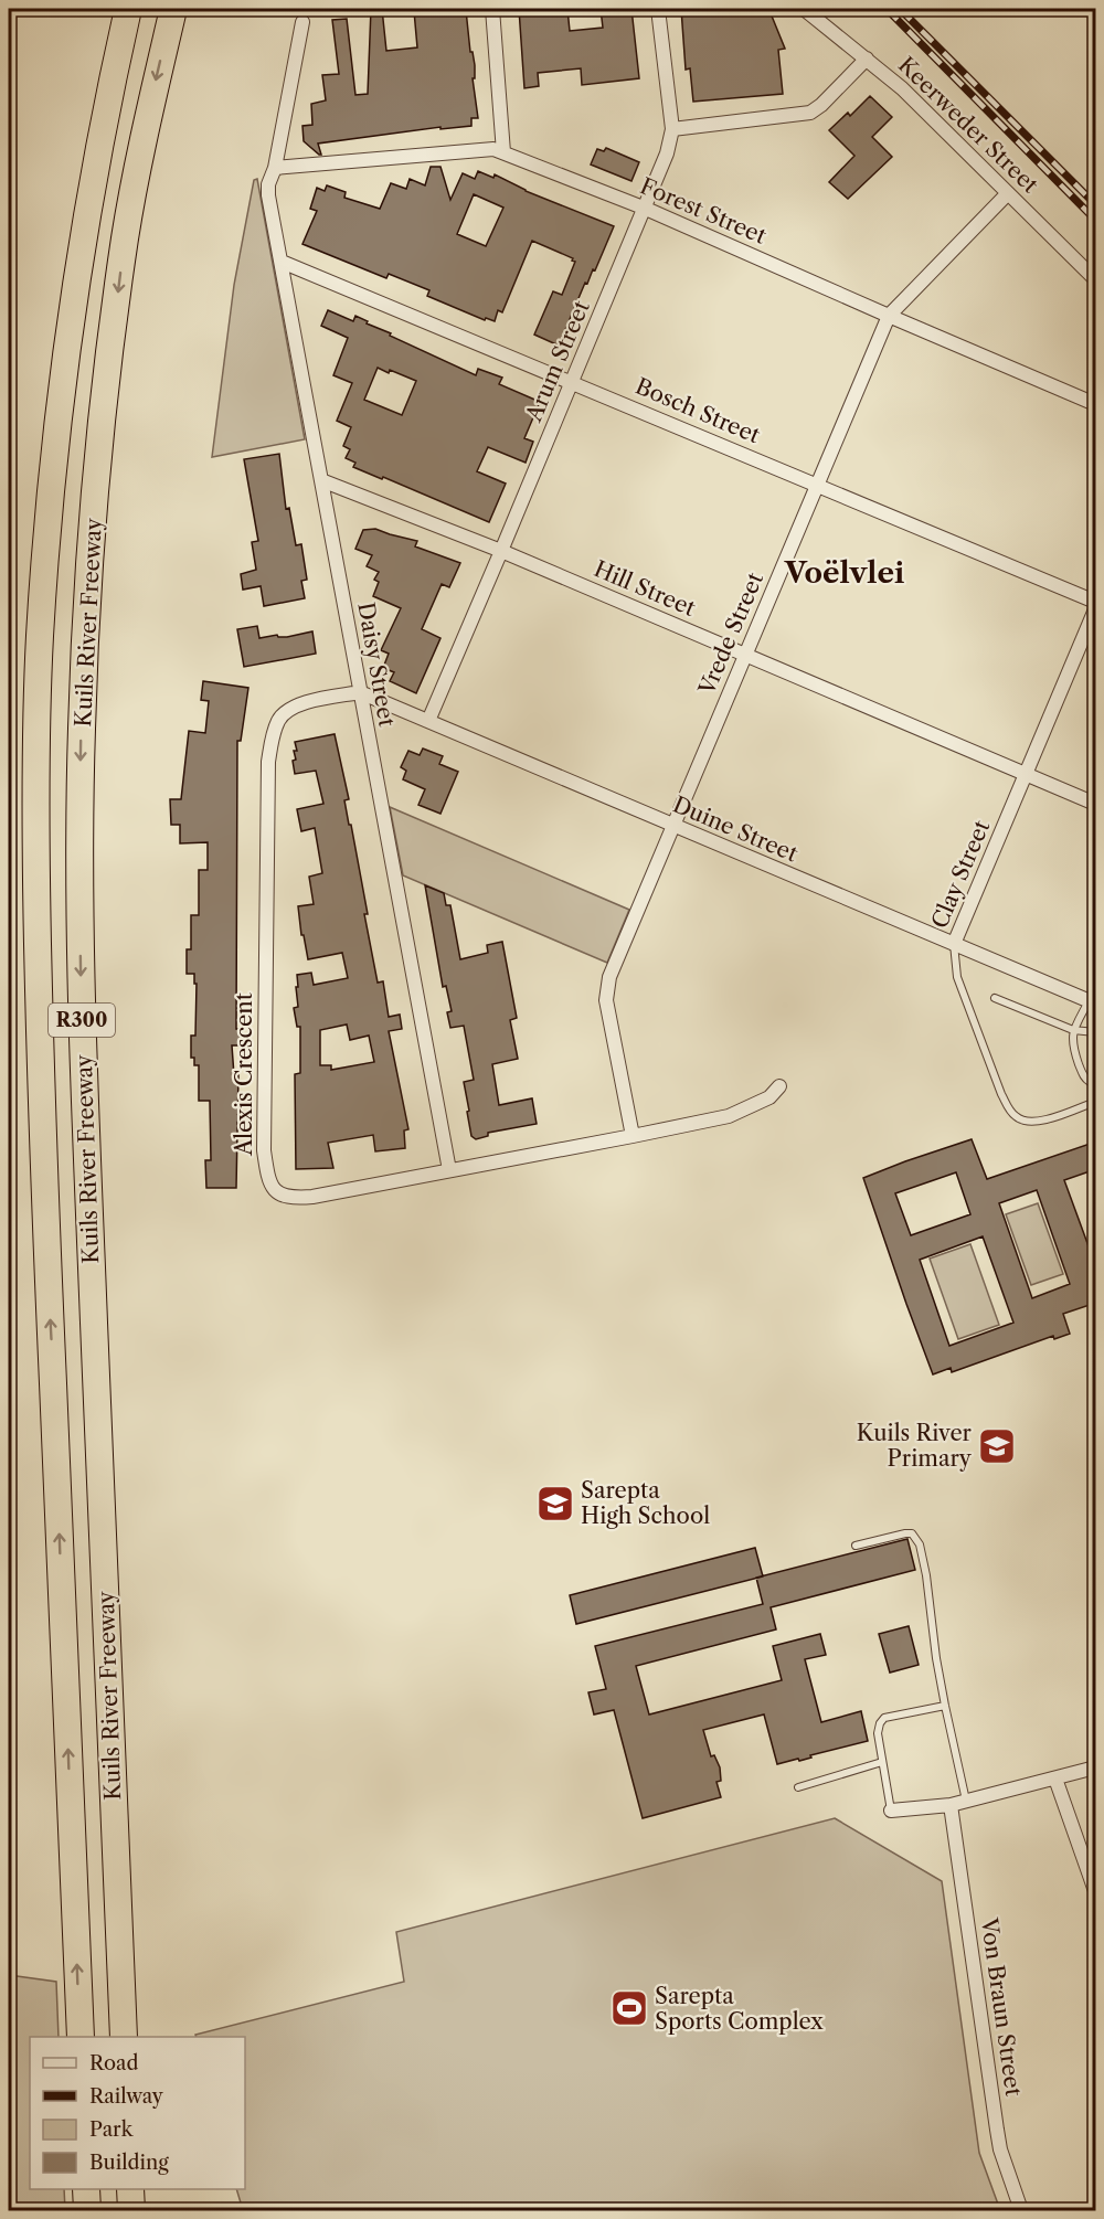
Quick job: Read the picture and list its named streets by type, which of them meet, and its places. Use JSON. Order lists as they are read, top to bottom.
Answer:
{
  "streets": {
    "highway": ["Kuils River Freeway", "R300"],
    "street": [
      "Keerweder Street",
      "Forest Street",
      "Arum Street",
      "Bosch Street",
      "Hill Street",
      "Vrede Street",
      "Daisy Street",
      "Duine Street",
      "Clay Street",
      "Alexis Crescent",
      "Von Braun Street"
    ]
  },
  "crossings": [
    ["Keerweder Street", "Vrede Street"],
    ["Forest Street", "Arum Street"],
    ["Forest Street", "Vrede Street"],
    ["Forest Street", "Daisy Street"],
    ["Arum Street", "Bosch Street"],
    ["Arum Street", "Hill Street"],
    ["Arum Street", "Duine Street"],
    ["Bosch Street", "Vrede Street"],
    ["Bosch Street", "Daisy Street"],
    ["Hill Street", "Vrede Street"],
    ["Hill Street", "Daisy Street"],
    ["Hill Street", "Clay Street"],
    ["Vrede Street", "Duine Street"],
    ["Vrede Street", "Alexis Crescent"],
    ["Daisy Street", "Duine Street"],
    ["Daisy Street", "Alexis Crescent"],
    ["Duine Street", "Clay Street"],
    ["Duine Street", "Alexis Crescent"]
  ],
  "districts": ["Voëlvlei"],
  "places": {
    "school or university": ["Kuils River Primary", "Sarepta High School"],
    "sports": ["Sarepta Sports Complex"]
  },
  "legend": [
    "Road",
    "Railway",
    "Park",
    "Building"
  ]
}
